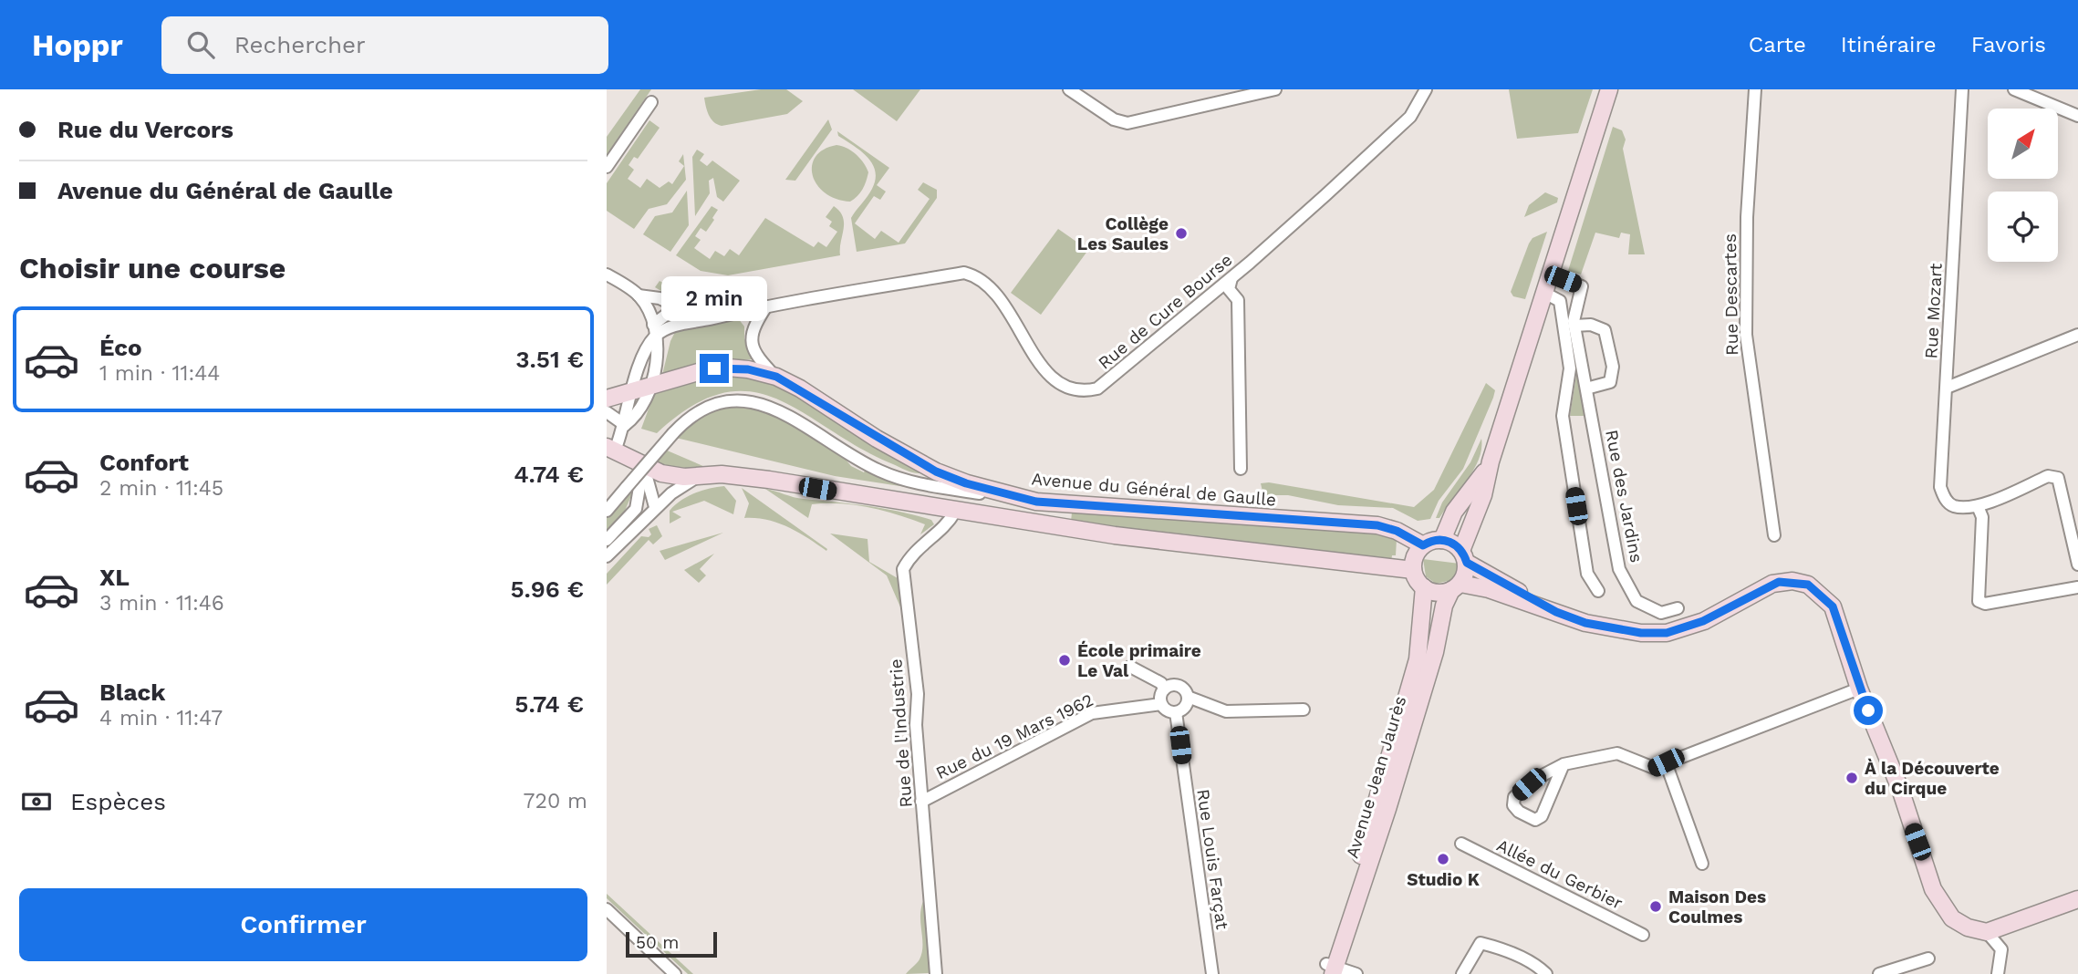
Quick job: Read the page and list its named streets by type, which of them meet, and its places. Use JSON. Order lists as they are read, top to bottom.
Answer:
{
  "streets": {
    "main road": ["Avenue du Général de Gaulle", "Avenue Jean Jaurès"],
    "street": [
      "Rue Descartes",
      "Rue de Cure Bourse",
      "Rue Mozart",
      "Rue des Jardins",
      "Rue de l'Industrie",
      "Rue du 19 Mars 1962",
      "Rue Louis Farçat",
      "Allée du Gerbier"
    ]
  },
  "crossings": [
    ["Avenue du Général de Gaulle", "Avenue Jean Jaurès"],
    ["Rue de l'Industrie", "Rue du 19 Mars 1962"],
    ["Rue du 19 Mars 1962", "Rue Louis Farçat"]
  ],
  "places": [
    "Collège Les Saules",
    "École primaire Le Val",
    "À la Découverte du Cirque",
    "Studio K",
    "Maison Des Coulmes"
  ],
  "scale_bar": "50 m",
  "north": "top right",
  "page": {
    "header": "Hoppr",
    "search": "Rechercher",
    "nav": ["Carte", "Itinéraire", "Favoris"],
    "banner": ["Rue du Vercors", "Avenue du Général de Gaulle"],
    "heading": "Choisir une course",
    "bubble": "2 min",
    "list": [
      {
        "name": "Éco",
        "note": "1 min · 11:44",
        "value": "3.51 €"
      },
      {
        "name": "Confort",
        "note": "2 min · 11:45",
        "value": "4.74 €"
      },
      {
        "name": "XL",
        "note": "3 min · 11:46",
        "value": "5.96 €"
      },
      {
        "name": "Black",
        "note": "4 min · 11:47",
        "value": "5.74 €"
      }
    ],
    "pay": ["Espèces", "720 m"],
    "buttons": "Confirmer",
    "scale": "50 m"
  }
}
